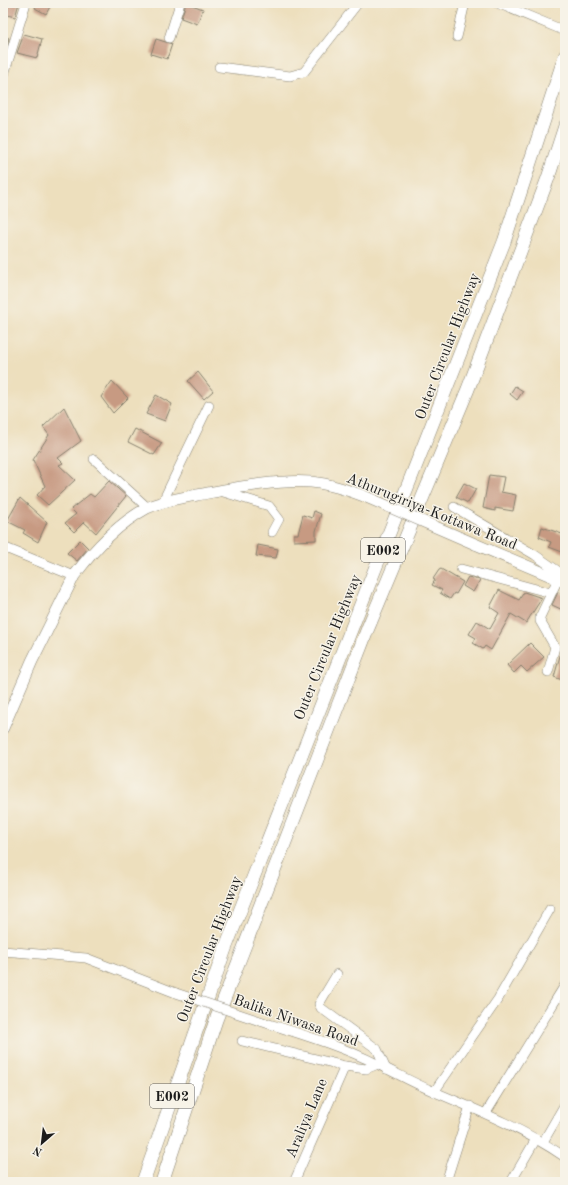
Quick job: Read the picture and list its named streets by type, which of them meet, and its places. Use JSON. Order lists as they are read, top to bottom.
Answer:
{
  "streets": {
    "highway": ["Outer Circular Highway", "E002"],
    "main road": ["Athurugiriya-Kottawa Road"],
    "street": ["Balika Niwasa Road", "Araliya Lane"]
  },
  "north": "bottom left"
}
